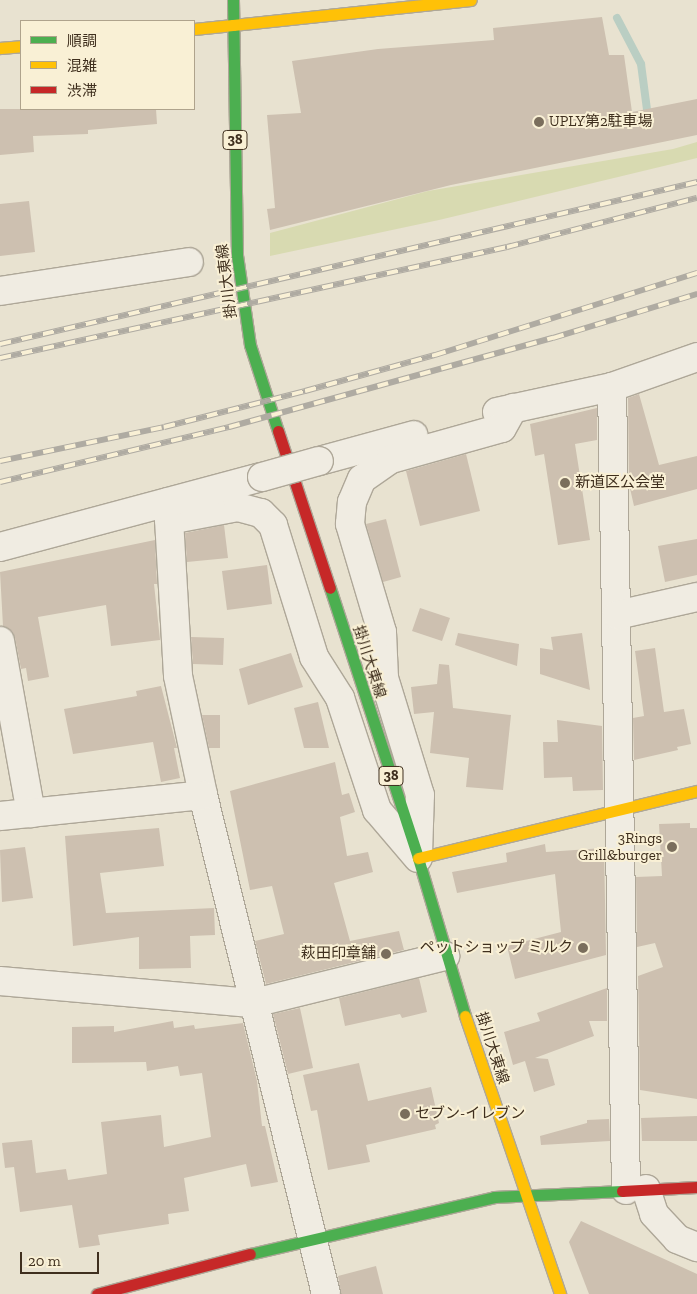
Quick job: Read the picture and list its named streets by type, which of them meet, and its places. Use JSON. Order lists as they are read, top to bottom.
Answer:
{
  "streets": {
    "main road": ["38", "掛川大東線"]
  },
  "places": [
    "UPLY第2駐車場",
    "新道区公会堂",
    "3Rings Grill&burger",
    "ペットショップ ミルク",
    "萩田印章舗",
    "セブン-イレブン"
  ],
  "legend": ["順調", "混雑", "渋滞"],
  "scale_bar": "20 m"
}
